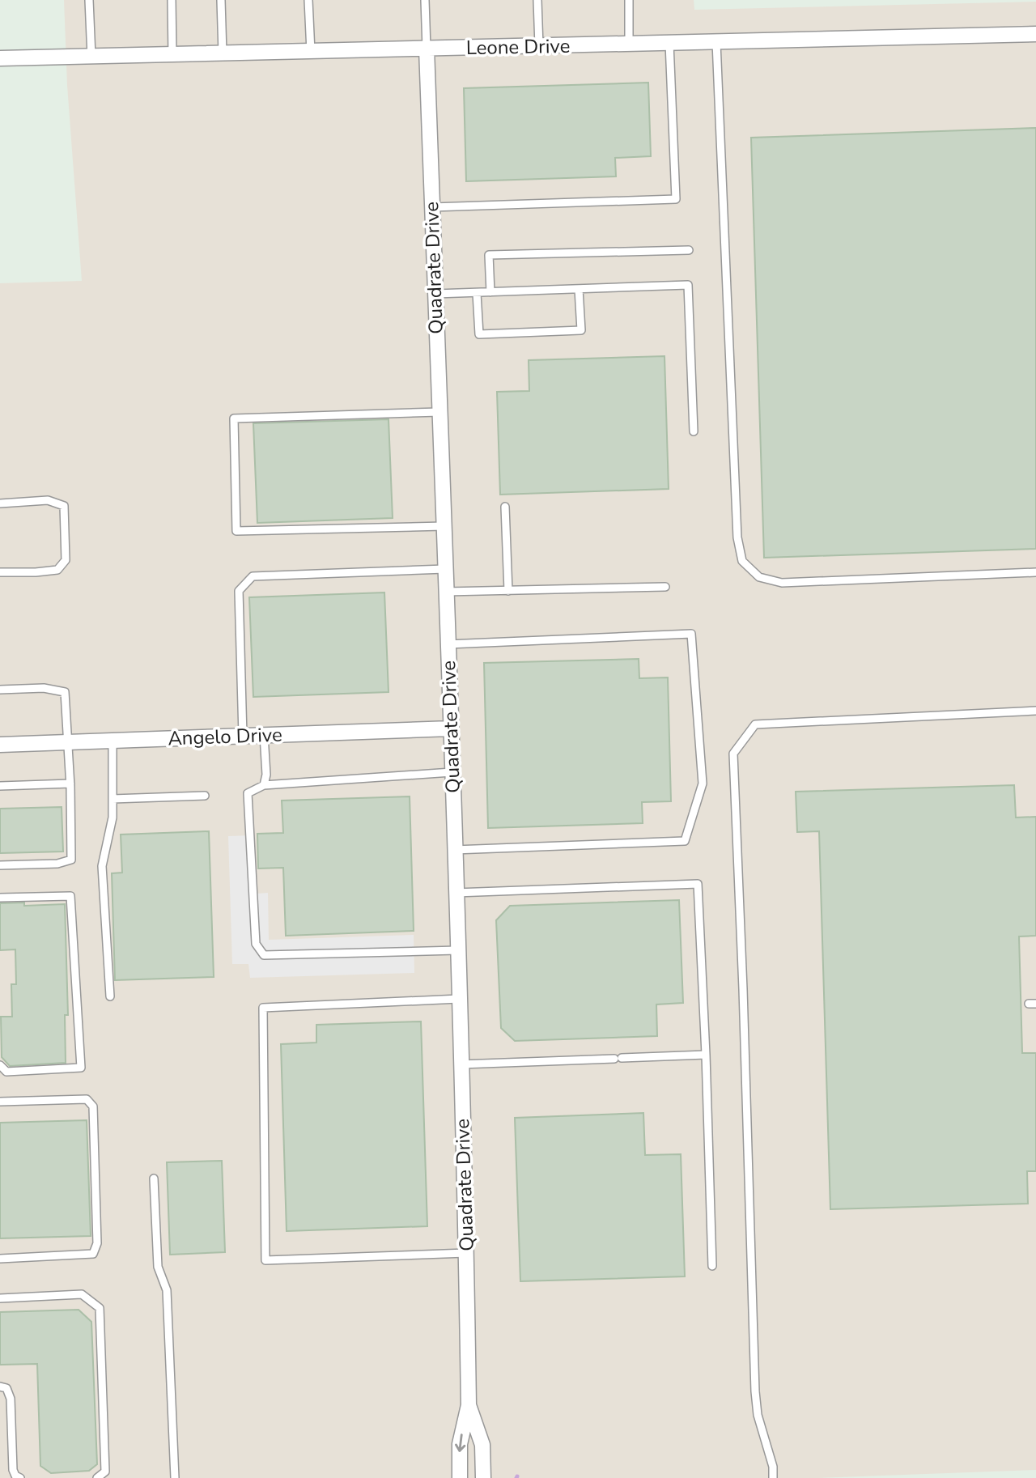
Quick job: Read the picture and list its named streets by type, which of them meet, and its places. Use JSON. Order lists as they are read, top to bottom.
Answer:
{
  "streets": {
    "street": ["Leone Drive", "Quadrate Drive", "Angelo Drive"]
  },
  "crossings": [
    ["Leone Drive", "Quadrate Drive"],
    ["Quadrate Drive", "Angelo Drive"]
  ]
}
